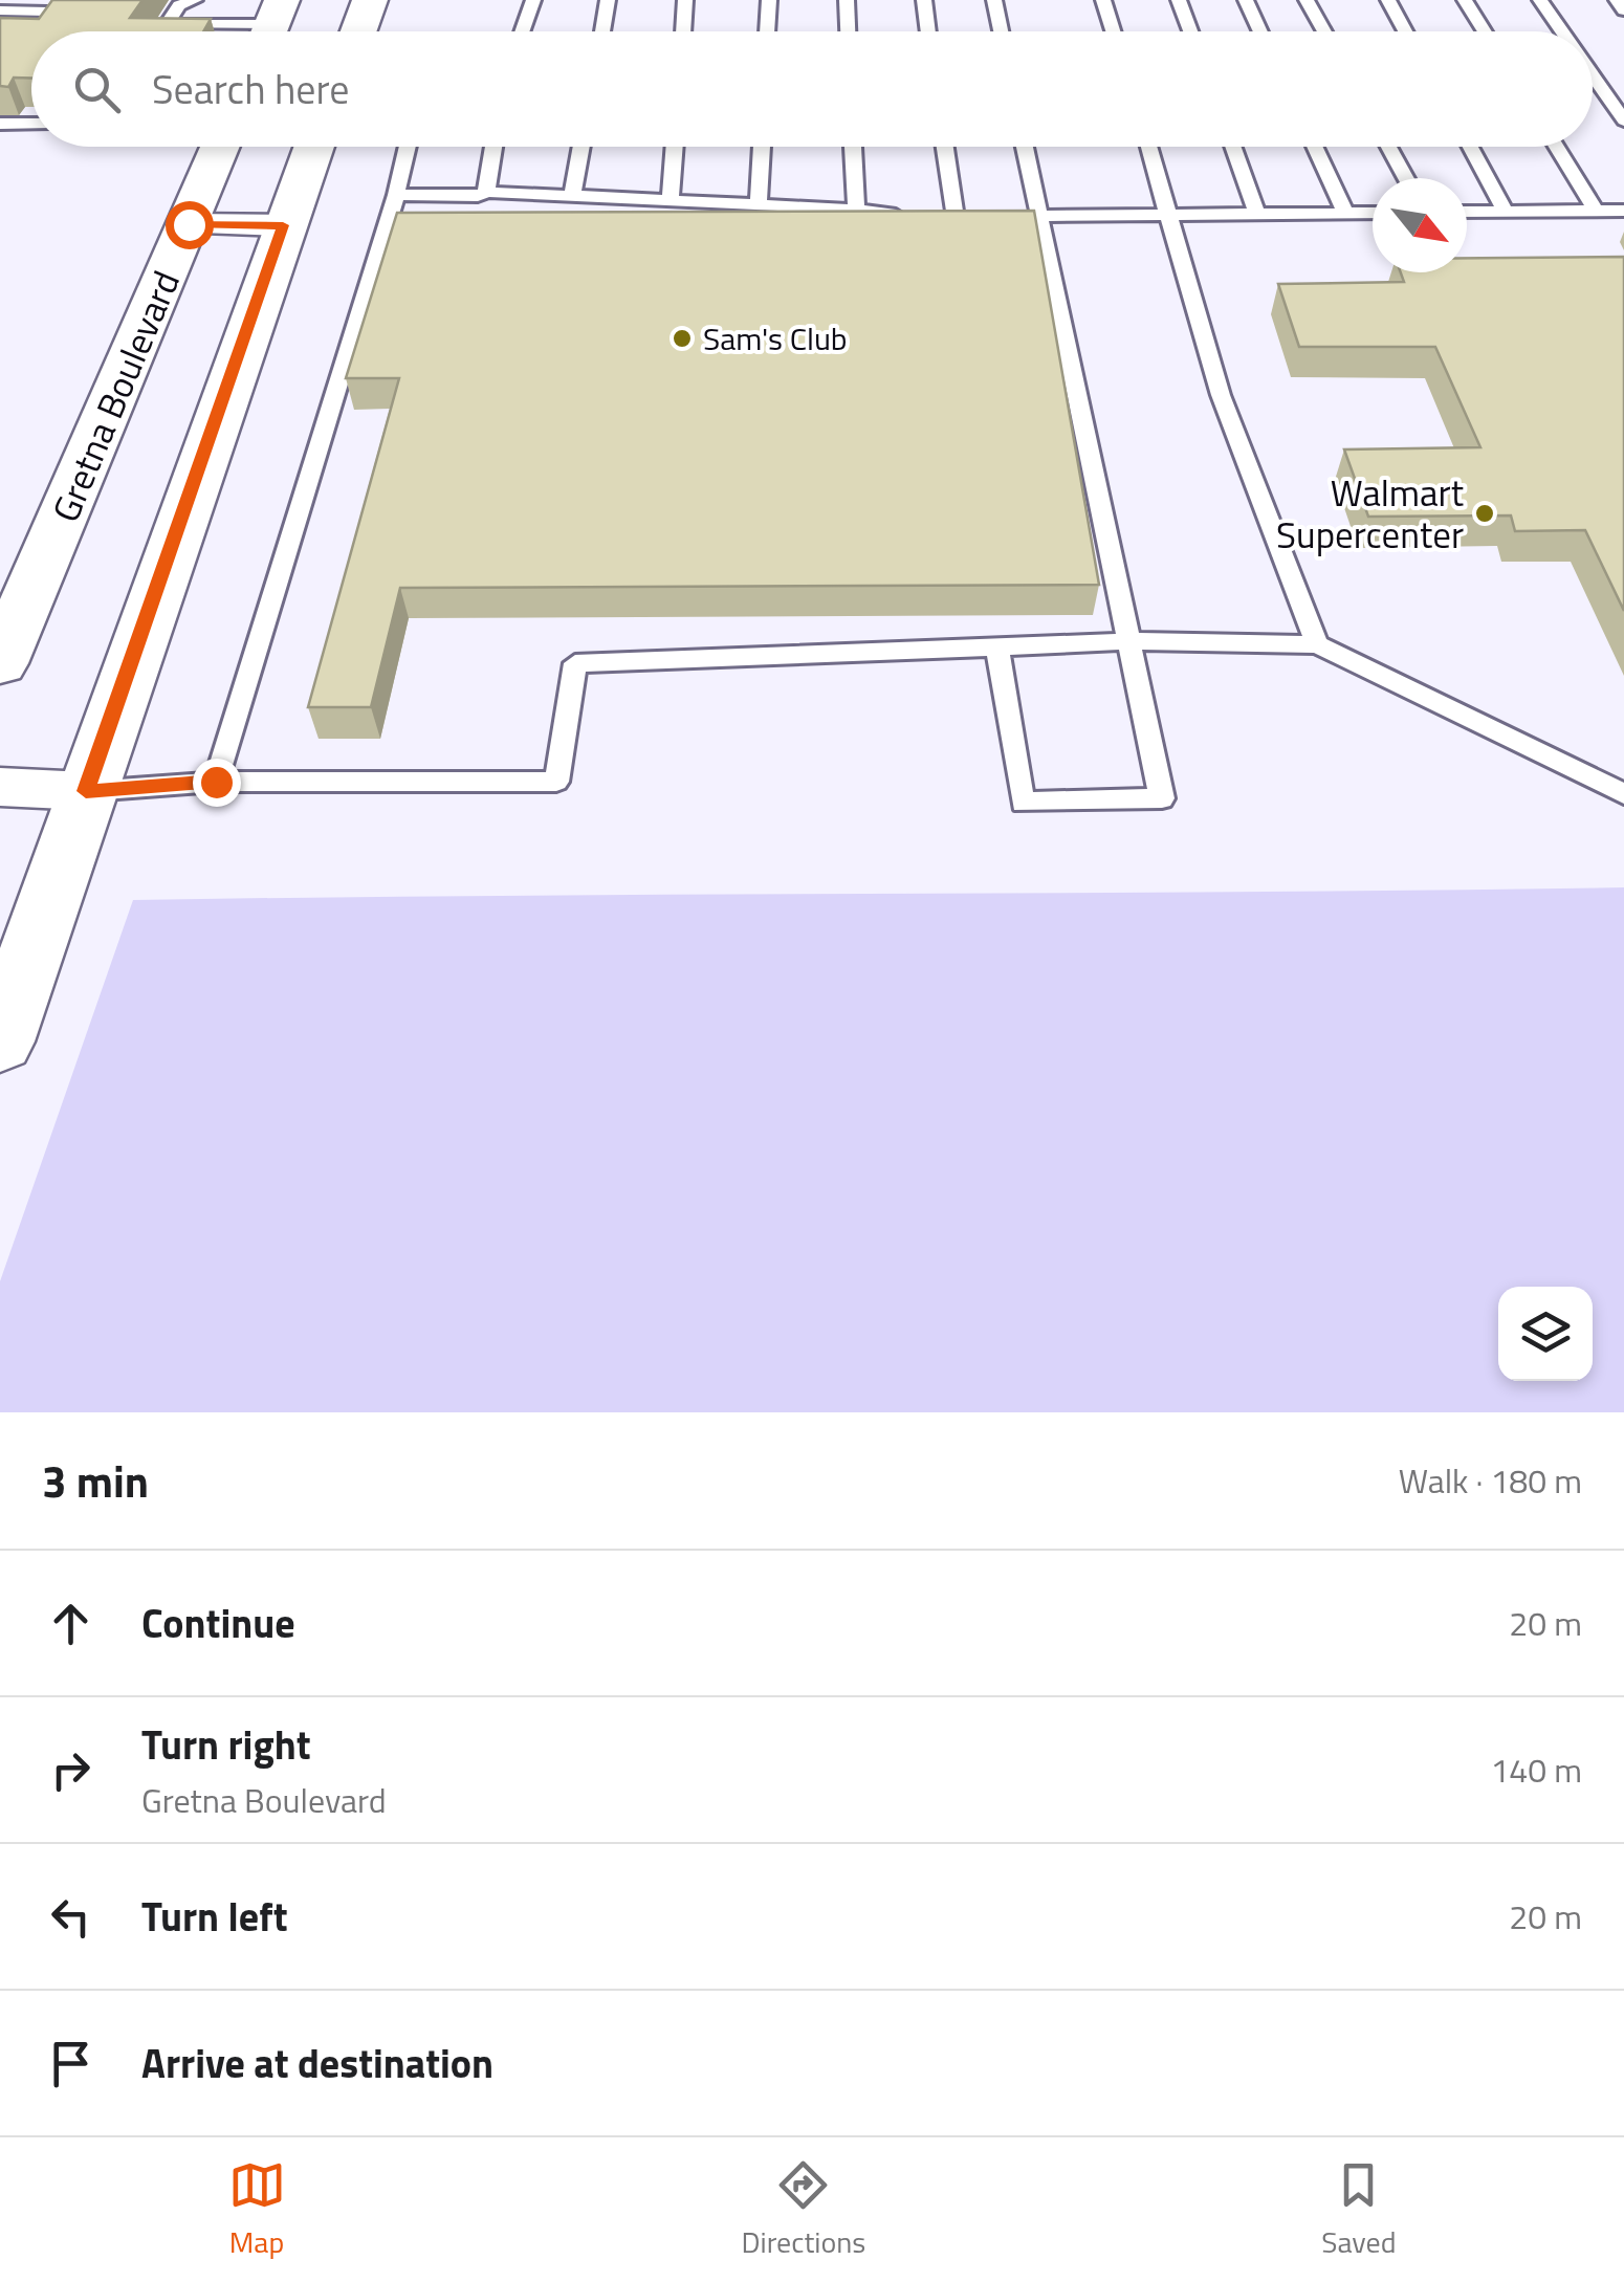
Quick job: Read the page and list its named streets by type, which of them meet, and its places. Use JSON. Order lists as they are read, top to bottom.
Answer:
{
  "streets": {
    "street": ["Gretna Boulevard"]
  },
  "places": ["Sam's Club", "Walmart Supercenter"],
  "north": "bottom right",
  "page": {
    "search": "Search here",
    "heading": ["3 min", "Walk · 180 m"],
    "list": [
      ["Continue", "20 m"],
      ["Turn right", "Gretna Boulevard", "140 m"],
      ["Turn left", "20 m"],
      "Arrive at destination"
    ],
    "nav": ["Map", "Directions", "Saved"]
  }
}
